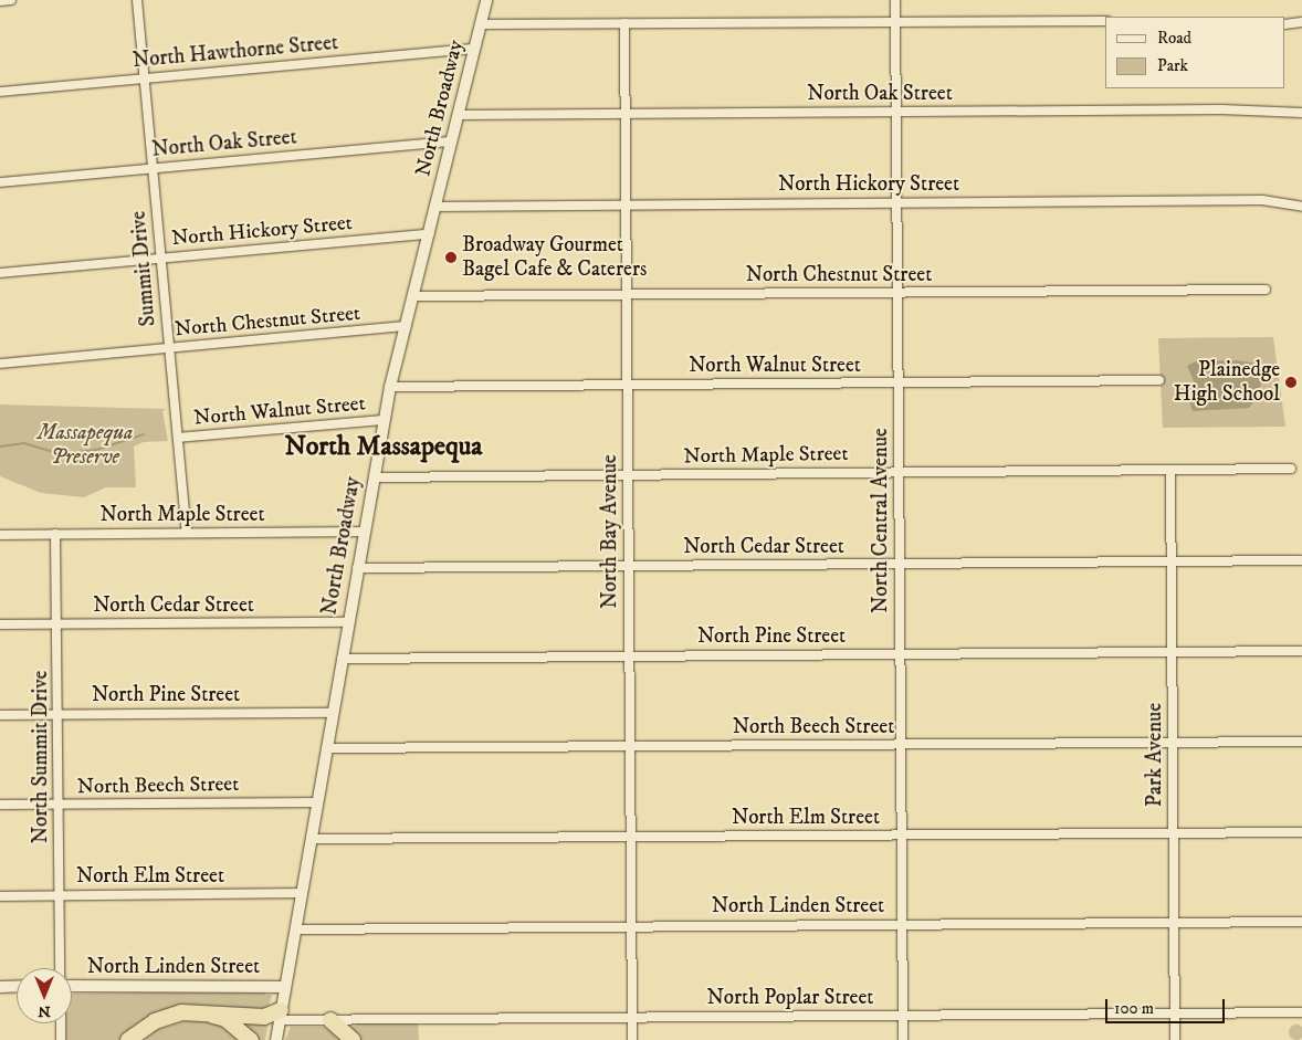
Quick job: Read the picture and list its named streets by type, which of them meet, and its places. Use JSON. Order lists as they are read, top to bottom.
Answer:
{
  "streets": {
    "main road": ["North Broadway", "North Linden Street"],
    "street": [
      "North Hawthorne Street",
      "North Oak Street",
      "North Hickory Street",
      "Summit Drive",
      "North Chestnut Street",
      "North Walnut Street",
      "North Maple Street",
      "North Central Avenue",
      "North Bay Avenue",
      "North Cedar Street",
      "North Pine Street",
      "North Beech Street",
      "Park Avenue",
      "North Summit Drive",
      "North Elm Street",
      "North Poplar Street"
    ]
  },
  "crossings": [
    ["North Hawthorne Street", "North Broadway"],
    ["North Hawthorne Street", "Summit Drive"],
    ["North Oak Street", "North Broadway"],
    ["North Oak Street", "Summit Drive"],
    ["North Oak Street", "North Central Avenue"],
    ["North Oak Street", "North Bay Avenue"],
    ["North Broadway", "North Hickory Street"],
    ["North Broadway", "North Chestnut Street"],
    ["North Broadway", "North Walnut Street"],
    ["North Broadway", "North Maple Street"],
    ["North Broadway", "North Cedar Street"],
    ["North Broadway", "North Pine Street"],
    ["North Broadway", "North Beech Street"],
    ["North Broadway", "North Elm Street"],
    ["North Broadway", "North Linden Street"],
    ["North Broadway", "North Poplar Street"],
    ["North Hickory Street", "Summit Drive"],
    ["North Hickory Street", "North Central Avenue"],
    ["North Hickory Street", "North Bay Avenue"],
    ["Summit Drive", "North Chestnut Street"],
    ["Summit Drive", "North Walnut Street"],
    ["Summit Drive", "North Maple Street"],
    ["North Chestnut Street", "North Central Avenue"],
    ["North Chestnut Street", "North Bay Avenue"],
    ["North Walnut Street", "North Central Avenue"],
    ["North Walnut Street", "North Bay Avenue"],
    ["North Maple Street", "North Central Avenue"],
    ["North Maple Street", "North Bay Avenue"],
    ["North Maple Street", "Park Avenue"],
    ["North Maple Street", "North Summit Drive"],
    ["North Central Avenue", "North Cedar Street"],
    ["North Central Avenue", "North Pine Street"],
    ["North Central Avenue", "North Beech Street"],
    ["North Central Avenue", "North Elm Street"],
    ["North Central Avenue", "North Linden Street"],
    ["North Central Avenue", "North Poplar Street"],
    ["North Bay Avenue", "North Cedar Street"],
    ["North Bay Avenue", "North Pine Street"],
    ["North Bay Avenue", "North Beech Street"],
    ["North Bay Avenue", "North Elm Street"],
    ["North Bay Avenue", "North Linden Street"],
    ["North Bay Avenue", "North Poplar Street"],
    ["North Cedar Street", "Park Avenue"],
    ["North Cedar Street", "North Summit Drive"],
    ["North Pine Street", "Park Avenue"],
    ["North Pine Street", "North Summit Drive"],
    ["North Beech Street", "Park Avenue"],
    ["North Beech Street", "North Summit Drive"],
    ["Park Avenue", "North Elm Street"],
    ["Park Avenue", "North Linden Street"],
    ["Park Avenue", "North Poplar Street"],
    ["North Summit Drive", "North Elm Street"]
  ],
  "districts": ["North Massapequa"],
  "parks": ["Massapequa Preserve"],
  "places": ["Broadway Gourmet Bagel Cafe & Caterers", "Plainedge High School"],
  "legend": ["Road", "Park"],
  "scale_bar": "100 m",
  "north": "bottom"
}
